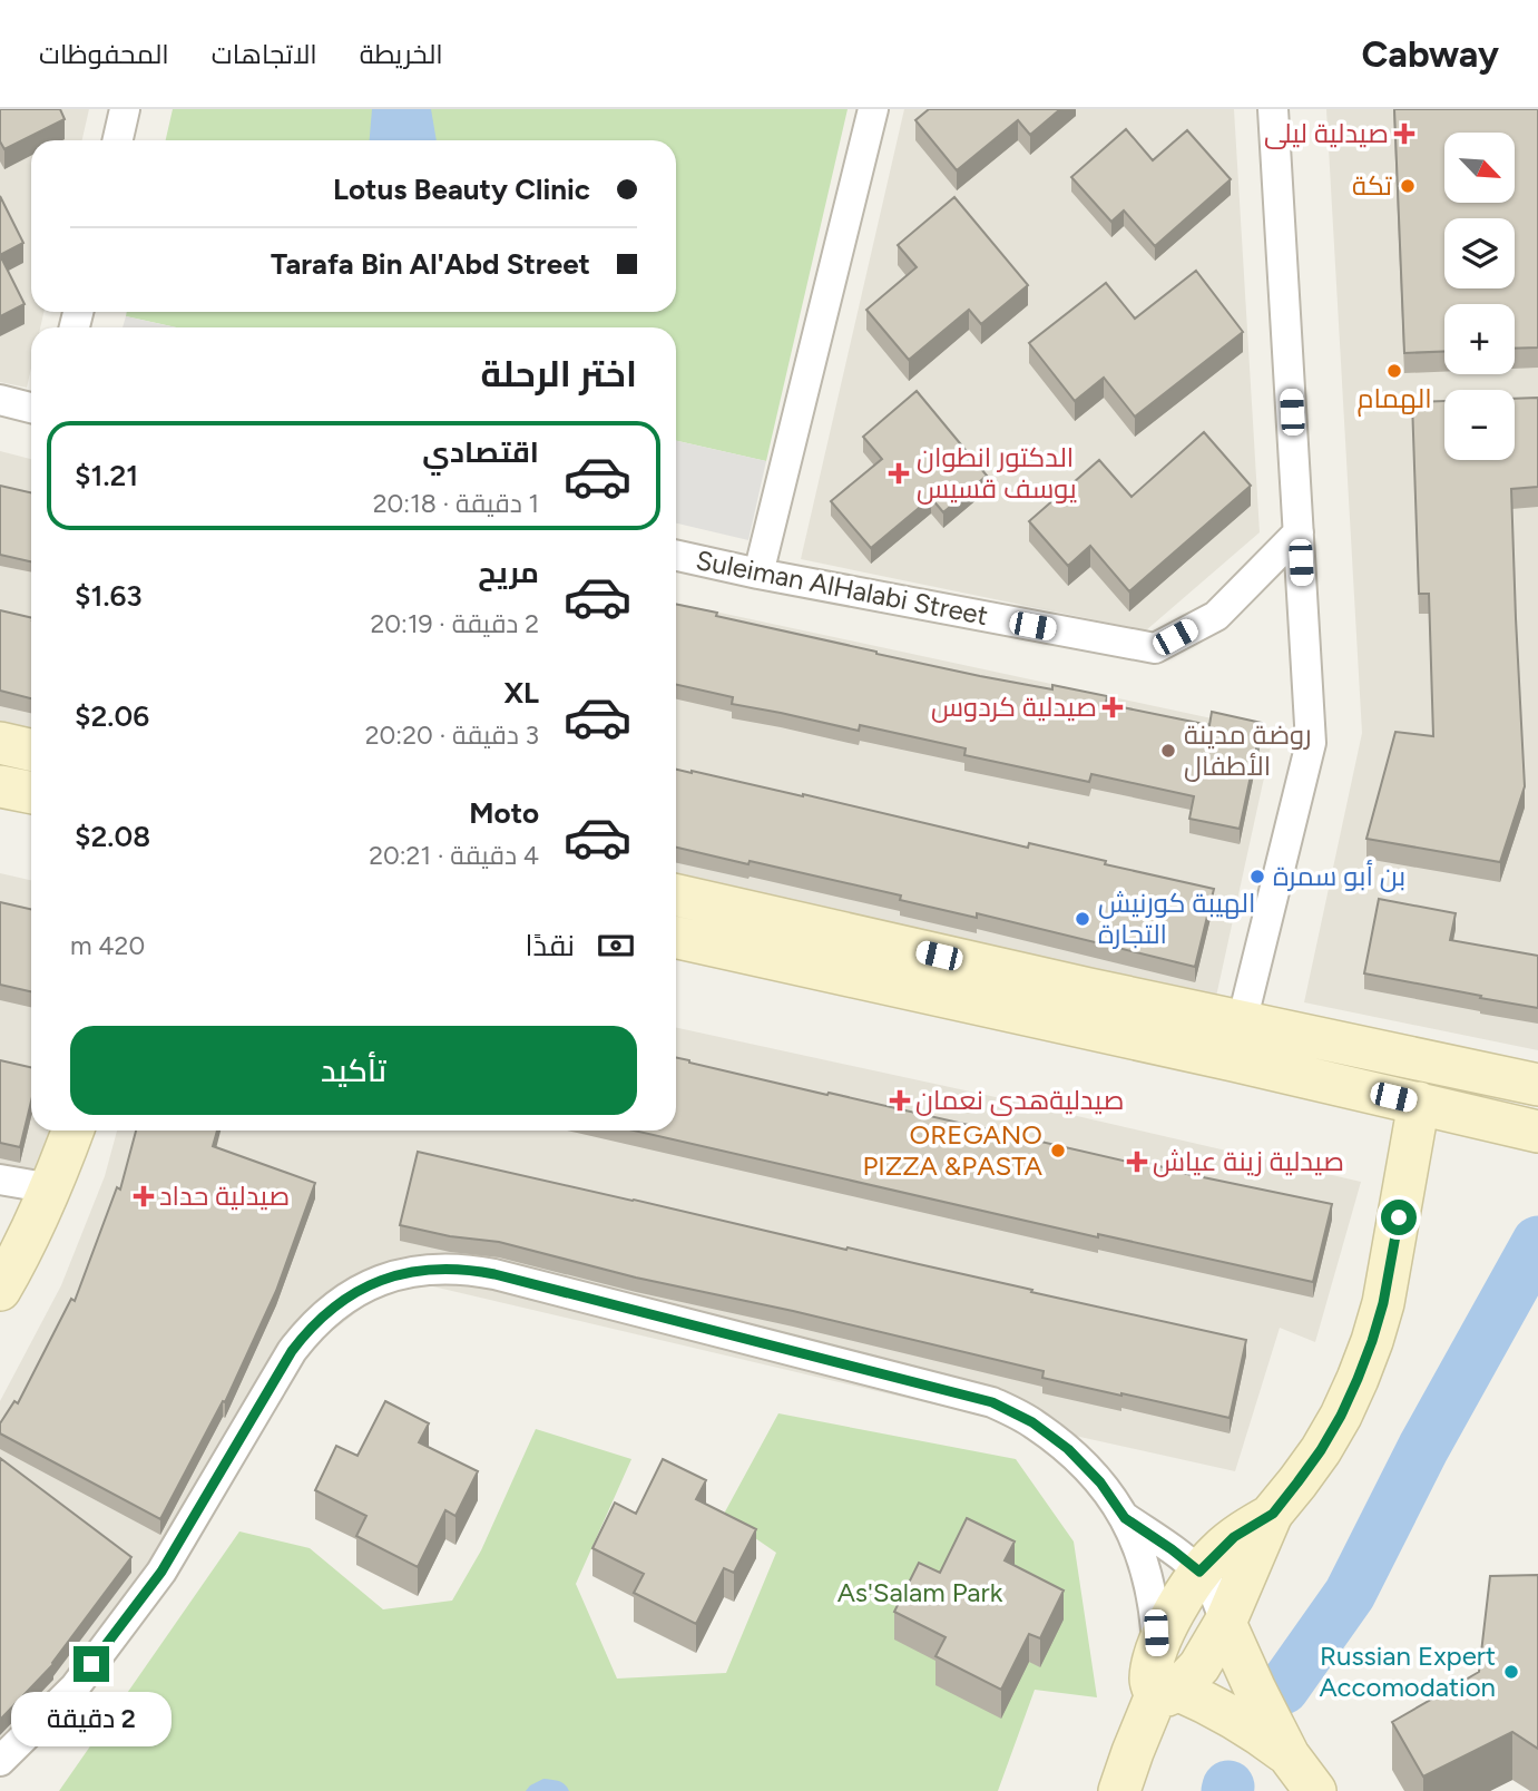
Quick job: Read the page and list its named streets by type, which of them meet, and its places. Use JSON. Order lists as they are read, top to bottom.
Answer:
{
  "streets": {
    "street": ["Suleiman AlHalabi Street"]
  },
  "parks": ["As'Salam Park"],
  "places": {
    "health": [
      "صيدلية ليلى",
      "الدكتور انطوان يوسف قسيس",
      "صيدلية كردوس",
      "صيدليةهدى نعمان",
      "صيدلية زينة عياش",
      "صيدلية حداد"
    ],
    "other": [
      "تكة",
      "الهمام",
      "روضة مدينة الأطفال",
      "بن أبو سمرة",
      "الهيبة كورنيش التجارة",
      "OREGANO PIZZA &PASTA",
      "Russian Expert Accomodation"
    ]
  },
  "north": "bottom right",
  "page": {
    "header": "Cabway",
    "nav": ["الخريطة", "الاتجاهات", "المحفوظات"],
    "map_buttons": ["+", "−"],
    "banner": ["Lotus Beauty Clinic", "Tarafa Bin Al'Abd Street"],
    "heading": "اختر الرحلة",
    "list": [
      {
        "name": "اقتصادي",
        "note": "1 دقيقة · 20:18",
        "value": "$1.21"
      },
      {
        "name": "مريح",
        "note": "2 دقيقة · 20:19",
        "value": "$1.63"
      },
      {
        "name": "XL",
        "note": "3 دقيقة · 20:20",
        "value": "$2.06"
      },
      {
        "name": "Moto",
        "note": "4 دقيقة · 20:21",
        "value": "$2.08"
      }
    ],
    "pay": ["نقدًا", "420 m"],
    "buttons": "تأكيد",
    "bubble": "2 دقيقة"
  }
}
